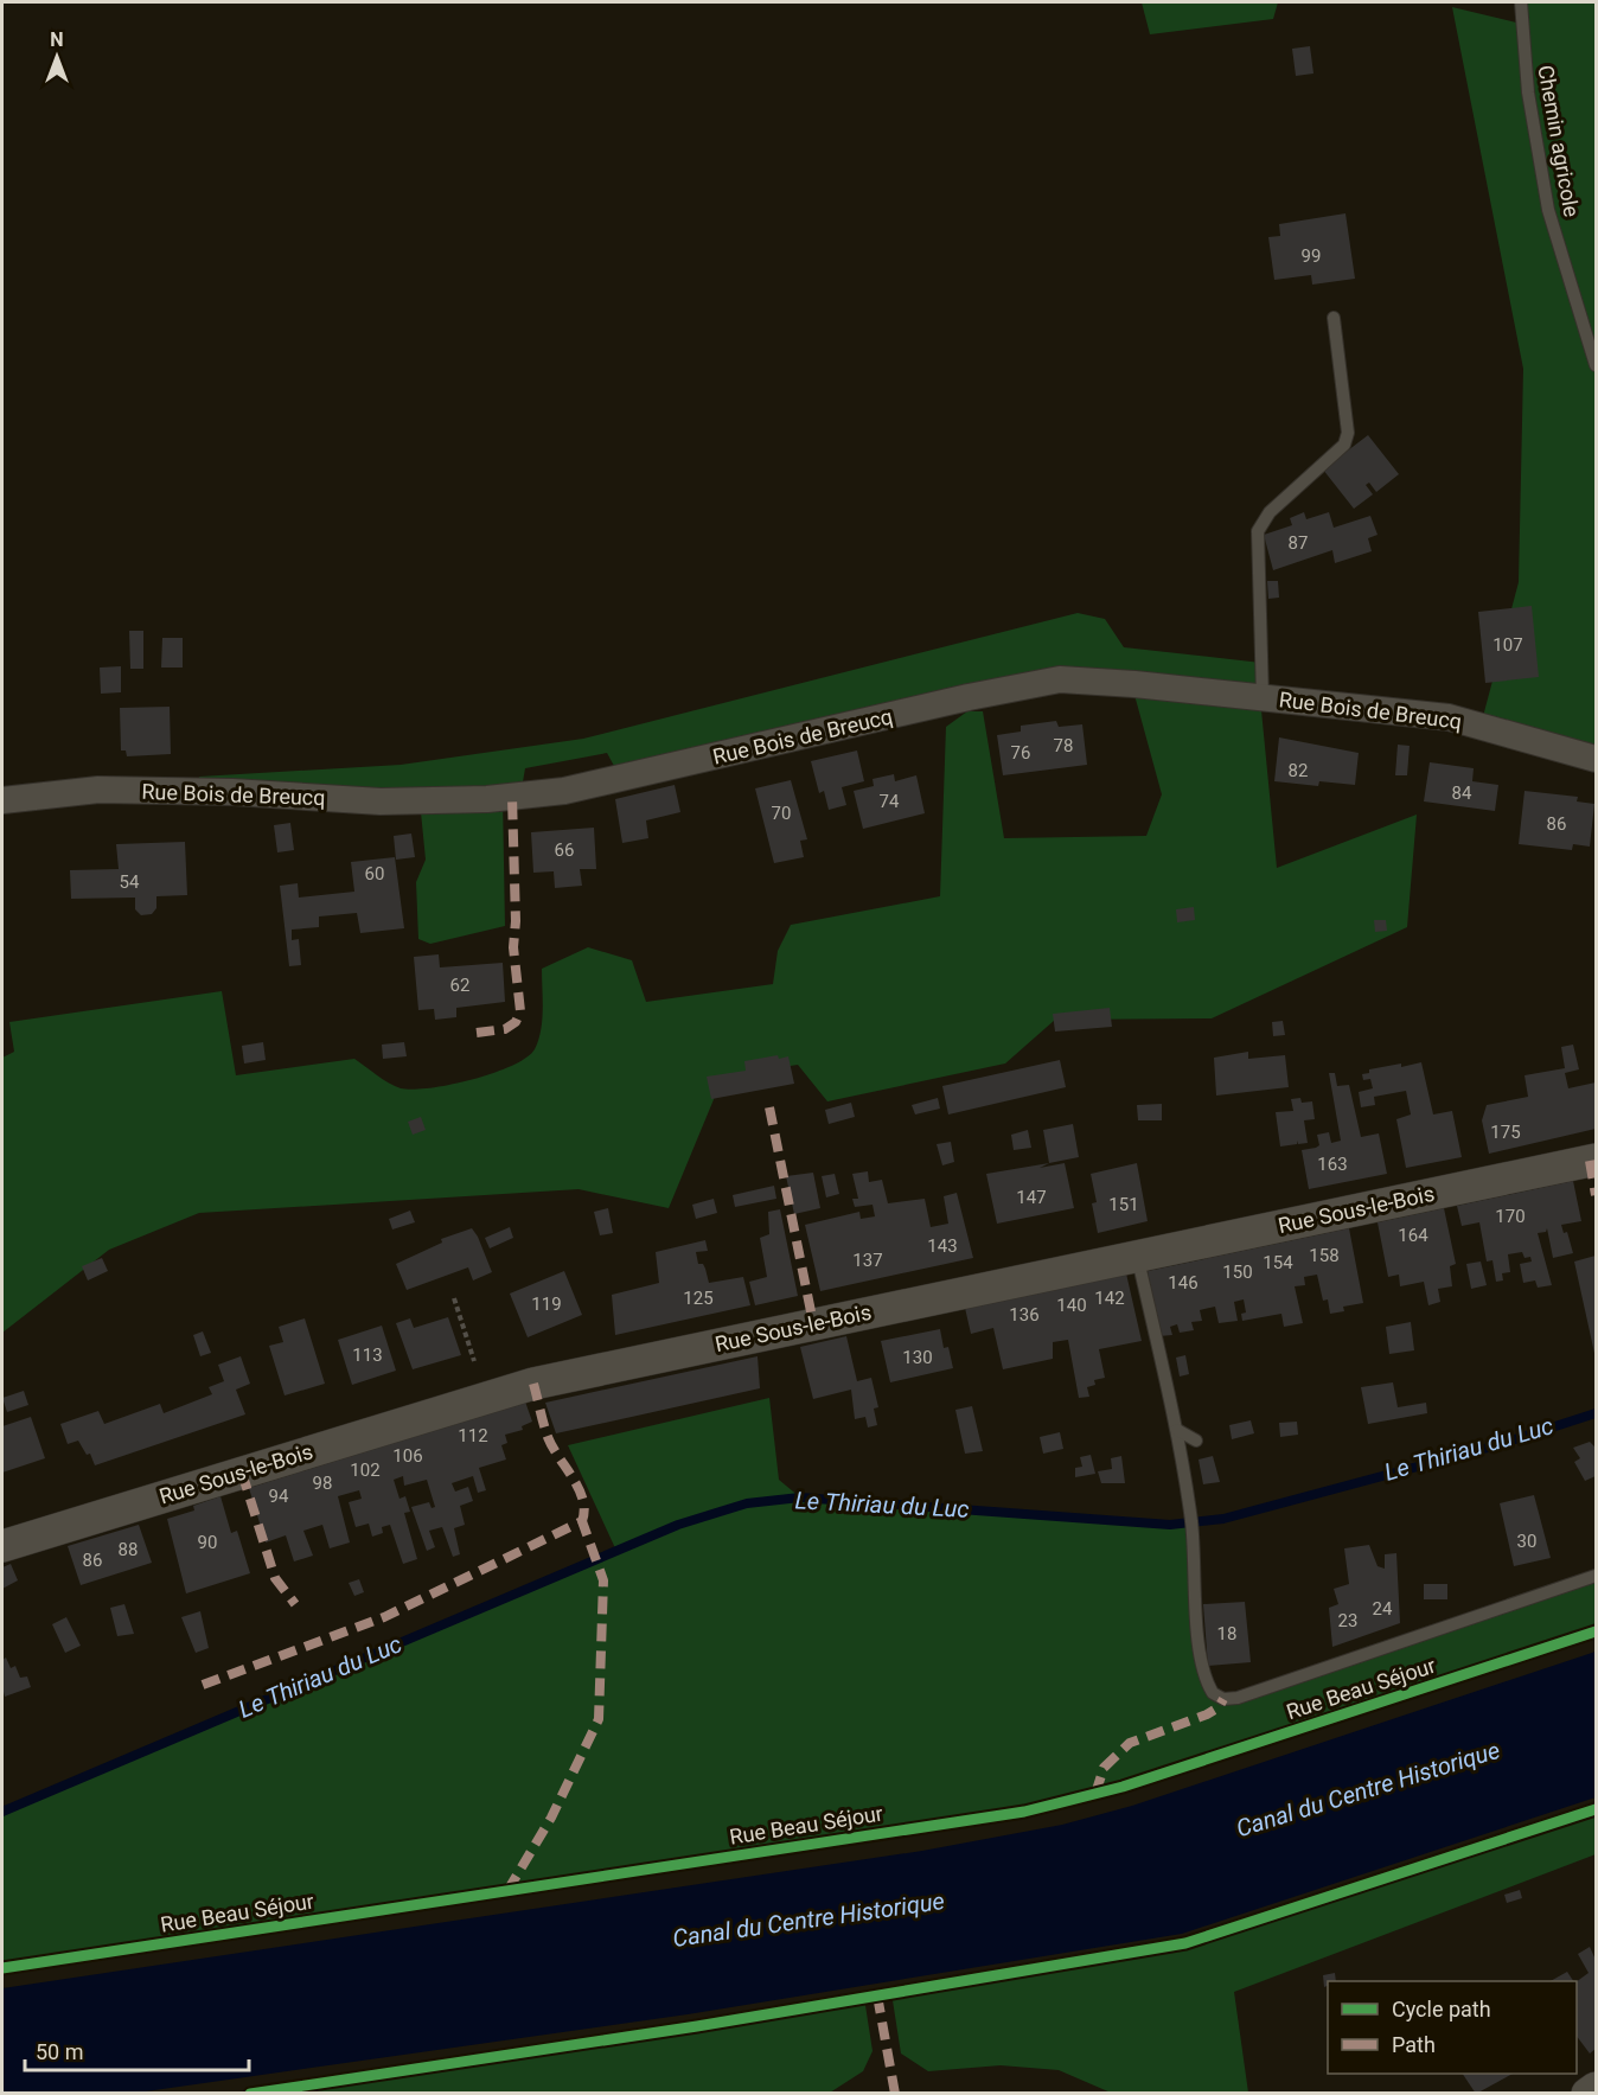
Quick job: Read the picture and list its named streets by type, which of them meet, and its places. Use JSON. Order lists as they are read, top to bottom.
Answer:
{
  "streets": {
    "street": ["Rue Bois de Breucq", "Rue Sous-le-Bois"],
    "lane": ["Chemin agricole", "Rue Beau Séjour"]
  },
  "water": ["Le Thiriau du Luc", "Canal du Centre Historique"],
  "house_numbers": [
    "99",
    "87",
    "107",
    "78",
    "76",
    "82",
    "84",
    "74",
    "70",
    "86",
    "66",
    "60",
    "54",
    "62",
    "175",
    "163",
    "147",
    "151",
    "170",
    "164",
    "143",
    "158",
    "137",
    "154",
    "150",
    "146",
    "125",
    "142",
    "119",
    "140",
    "136",
    "113",
    "130",
    "112",
    "106",
    "102",
    "98",
    "94",
    "30",
    "90",
    "88",
    "86",
    "24",
    "23",
    "18"
  ],
  "legend": ["Cycle path", "Path"],
  "scale_bar": "50 m",
  "north": "top"
}
